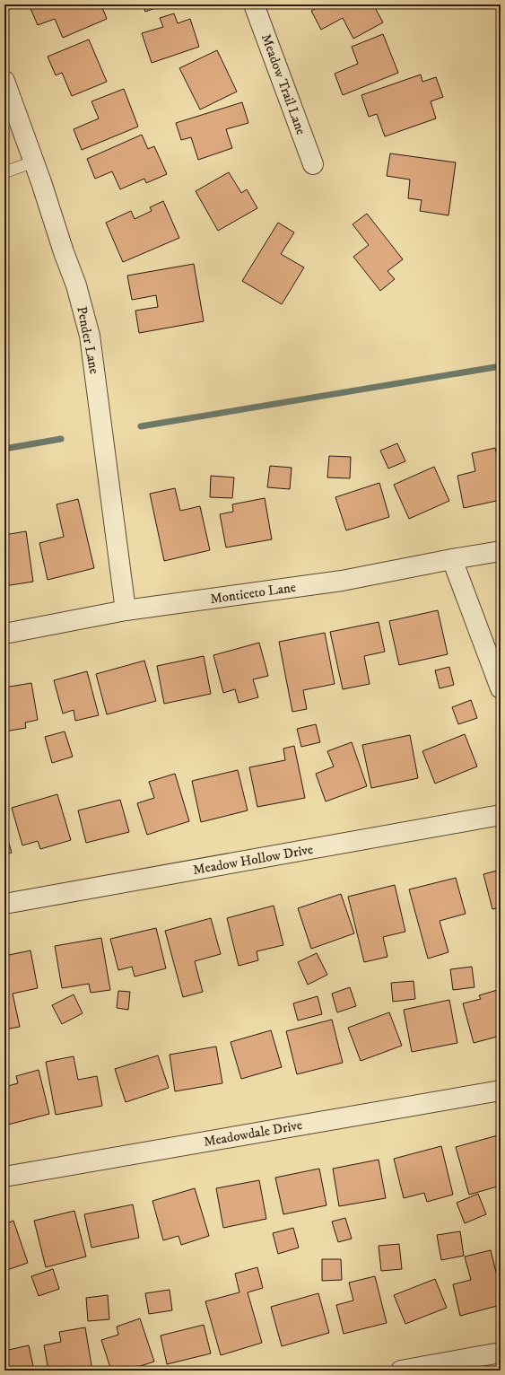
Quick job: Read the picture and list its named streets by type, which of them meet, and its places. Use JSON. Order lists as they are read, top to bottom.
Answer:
{
  "streets": {
    "street": [
      "Meadow Trail Lane",
      "Pender Lane",
      "Monticeto Lane",
      "Meadow Hollow Drive",
      "Meadowdale Drive"
    ]
  },
  "crossings": [
    ["Pender Lane", "Monticeto Lane"]
  ]
}
